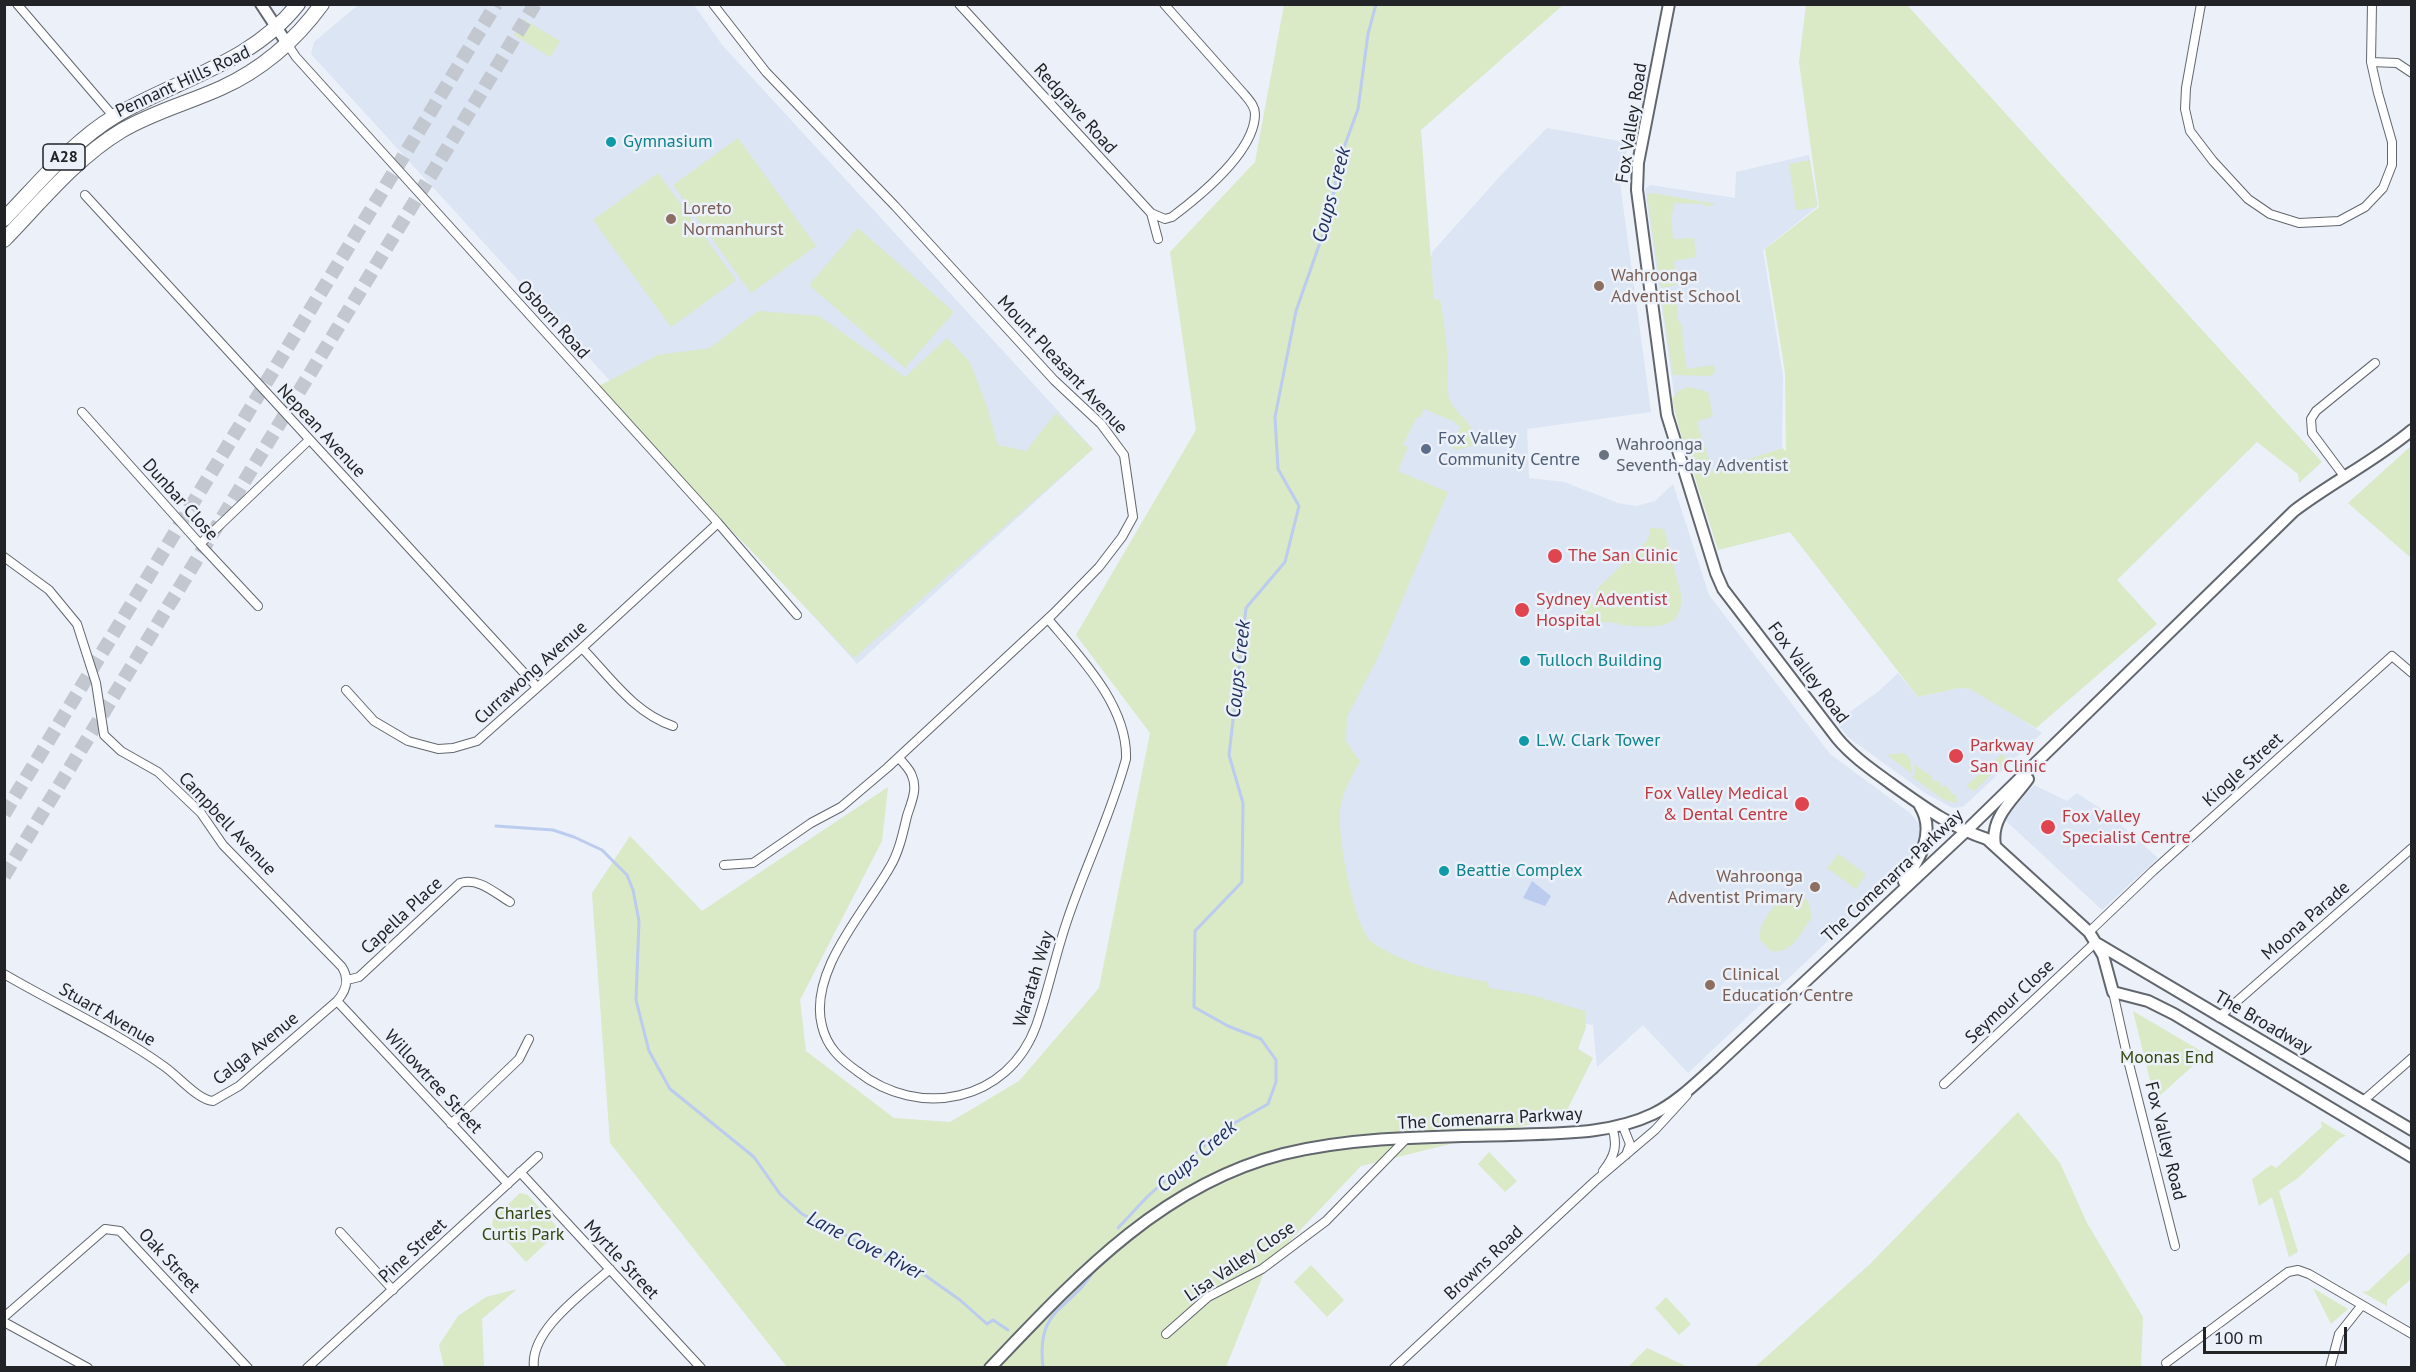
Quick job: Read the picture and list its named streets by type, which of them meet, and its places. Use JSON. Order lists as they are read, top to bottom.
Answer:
{
  "streets": {
    "highway": ["Pennant Hills Road", "A28"],
    "main road": ["Fox Valley Road", "The Comenarra Parkway", "The Broadway"],
    "street": [
      "Redgrave Road",
      "Osborn Road",
      "Mount Pleasant Avenue",
      "Nepean Avenue",
      "Dunbar Close",
      "Currawong Avenue",
      "Kiogle Street",
      "Campbell Avenue",
      "Capella Place",
      "Moona Parade",
      "Waratah Way",
      "Seymour Close",
      "Stuart Avenue",
      "Calga Avenue",
      "Willowtree Street",
      "Pine Street",
      "Myrtle Street",
      "Oak Street",
      "Lisa Valley Close",
      "Browns Road"
    ]
  },
  "crossings": [
    ["Pennant Hills Road", "Osborn Road"],
    ["Fox Valley Road", "Kiogle Street"],
    ["Fox Valley Road", "The Comenarra Parkway"],
    ["Fox Valley Road", "Seymour Close"],
    ["Fox Valley Road", "The Broadway"],
    ["Osborn Road", "Currawong Avenue"],
    ["Mount Pleasant Avenue", "Waratah Way"],
    ["Nepean Avenue", "Currawong Avenue"],
    ["Campbell Avenue", "Capella Place"],
    ["The Comenarra Parkway", "Lisa Valley Close"],
    ["The Comenarra Parkway", "Browns Road"],
    ["Moona Parade", "The Broadway"],
    ["Seymour Close", "The Broadway"],
    ["Stuart Avenue", "Calga Avenue"],
    ["Calga Avenue", "Willowtree Street"],
    ["Willowtree Street", "Pine Street"],
    ["Pine Street", "Myrtle Street"]
  ],
  "water": ["Coups Creek", "Lane Cove River"],
  "parks": ["Moonas End", "Charles Curtis Park"],
  "places": [
    "Gymnasium",
    "Loreto Normanhurst",
    "Wahroonga Adventist School",
    "Fox Valley Community Centre",
    "Wahroonga Seventh-day Adventist",
    "The San Clinic",
    "Sydney Adventist Hospital",
    "Tulloch Building",
    "L.W. Clark Tower",
    "Parkway San Clinic",
    "Fox Valley Medical & Dental Centre",
    "Fox Valley Specialist Centre",
    "Beattie Complex",
    "Wahroonga Adventist Primary",
    "Clinical Education Centre"
  ],
  "scale_bar": "100 m"
}
